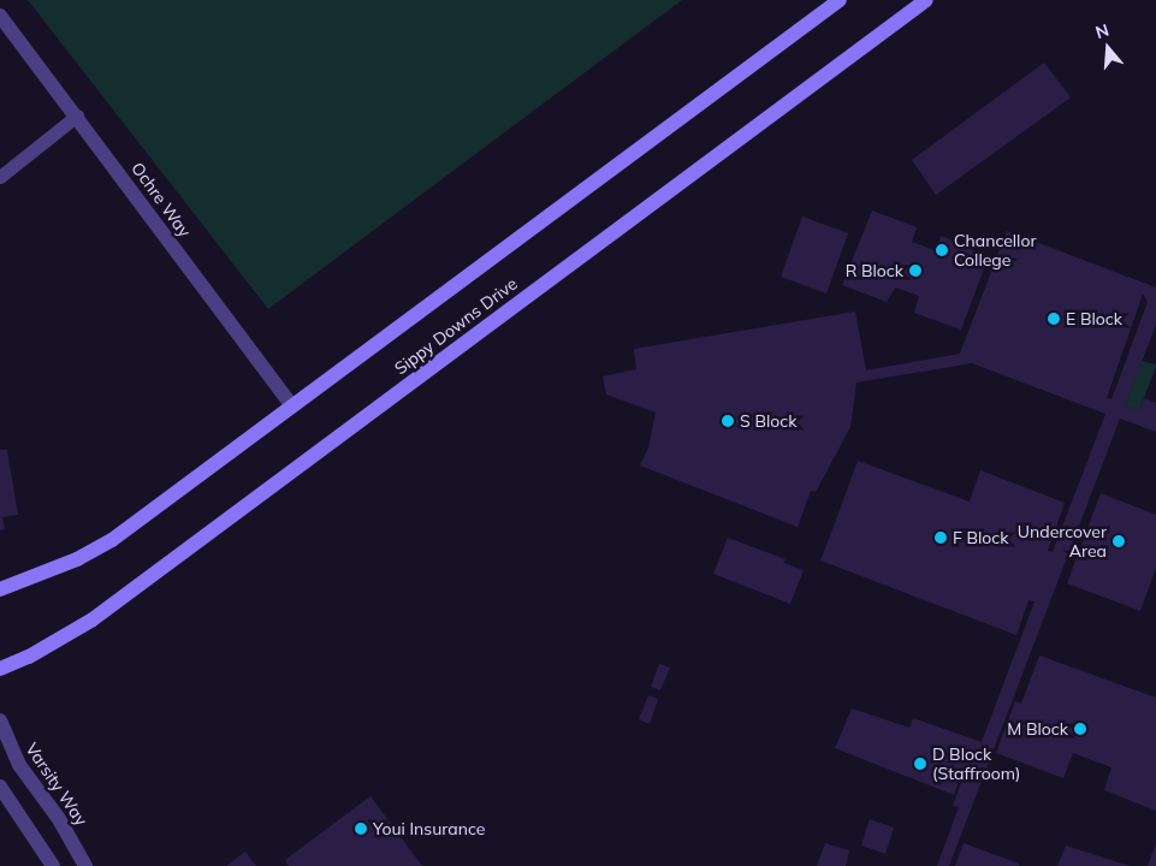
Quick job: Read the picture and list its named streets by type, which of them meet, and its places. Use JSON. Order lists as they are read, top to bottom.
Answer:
{
  "streets": {
    "main road": ["Sippy Downs Drive"],
    "street": ["Ochre Way", "Varsity Way"]
  },
  "crossings": [
    ["Ochre Way", "Sippy Downs Drive"]
  ],
  "places": [
    "Chancellor College",
    "R Block",
    "E Block",
    "S Block",
    "F Block",
    "Undercover Area",
    "M Block",
    "D Block (Staffroom)",
    "Youi Insurance"
  ],
  "north": "top"
}
